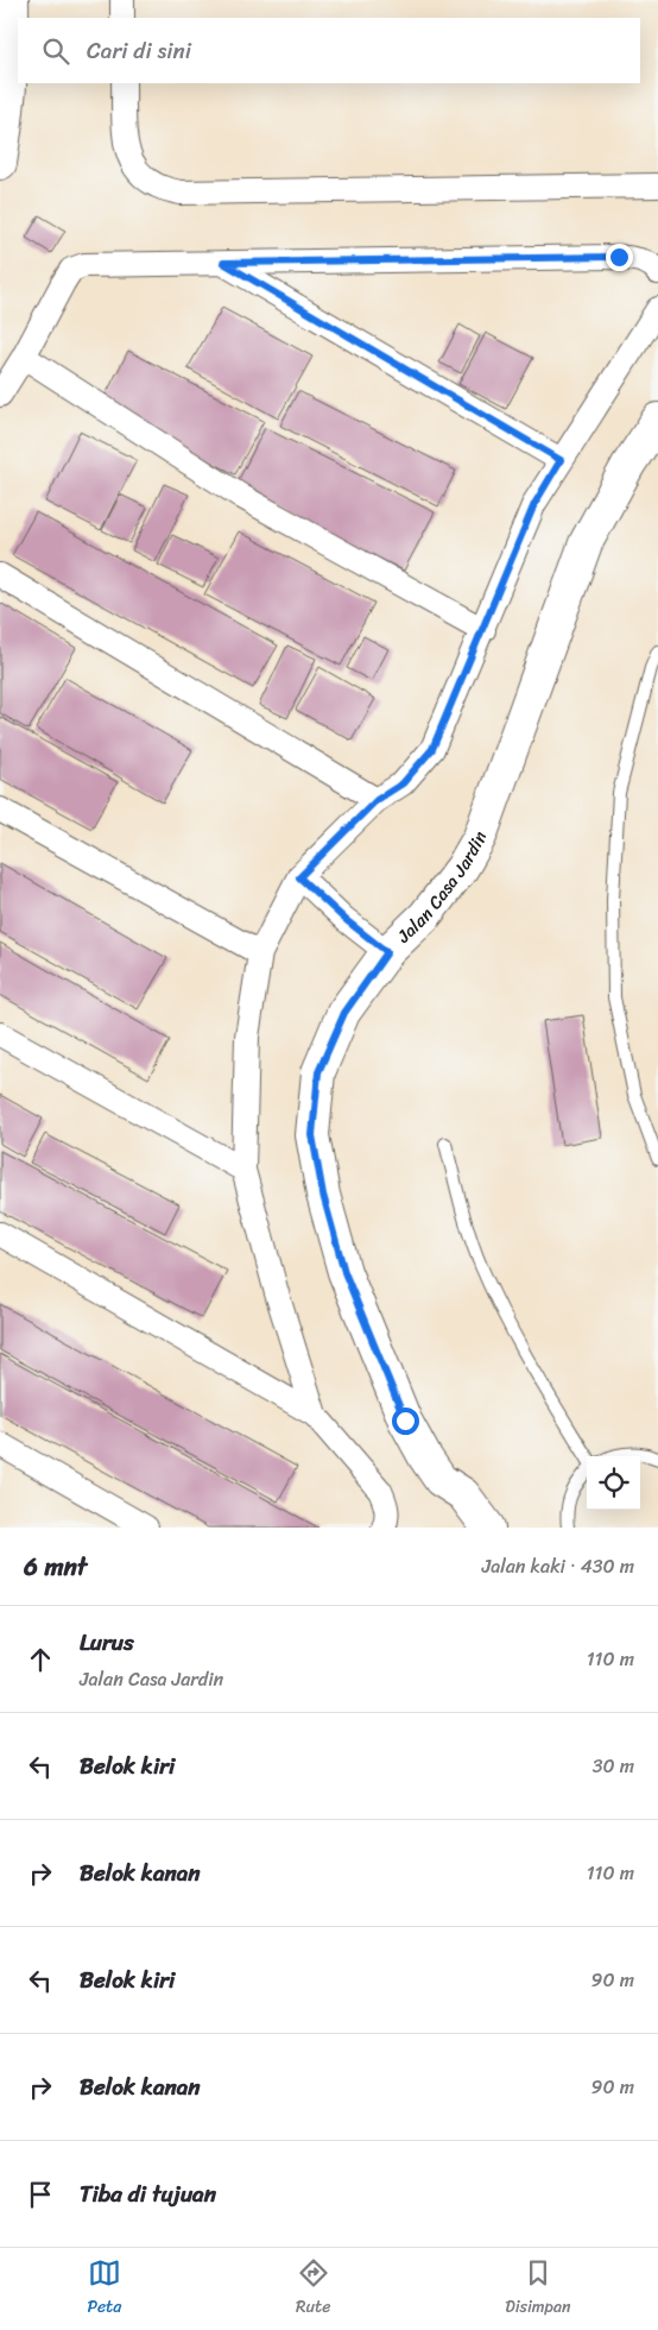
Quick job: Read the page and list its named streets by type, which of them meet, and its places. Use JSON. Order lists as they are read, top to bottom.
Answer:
{
  "streets": {
    "street": ["Jalan Casa Jardin"]
  },
  "page": {
    "search": "Cari di sini",
    "heading": ["6 mnt", "Jalan kaki · 430 m"],
    "list": [
      ["Lurus", "Jalan Casa Jardin", "110 m"],
      ["Belok kiri", "30 m"],
      ["Belok kanan", "110 m"],
      ["Belok kiri", "90 m"],
      ["Belok kanan", "90 m"],
      "Tiba di tujuan"
    ],
    "nav": ["Peta", "Rute", "Disimpan"]
  }
}
